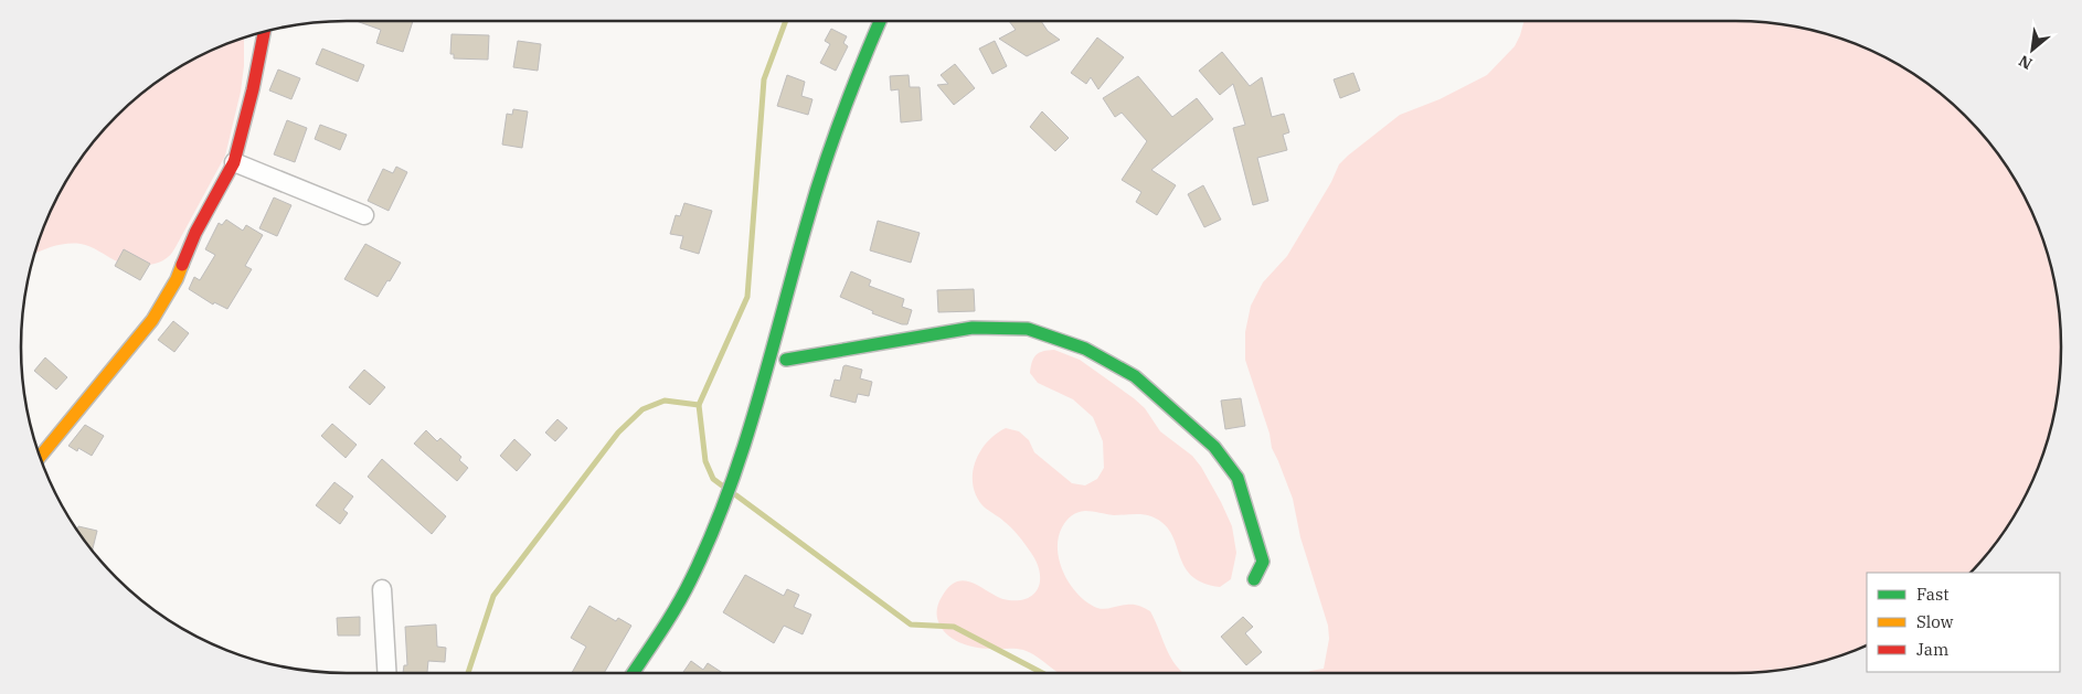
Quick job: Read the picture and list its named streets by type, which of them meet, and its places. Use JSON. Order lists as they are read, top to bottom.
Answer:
{
  "legend": ["Fast", "Slow", "Jam"],
  "north": "bottom left"
}
